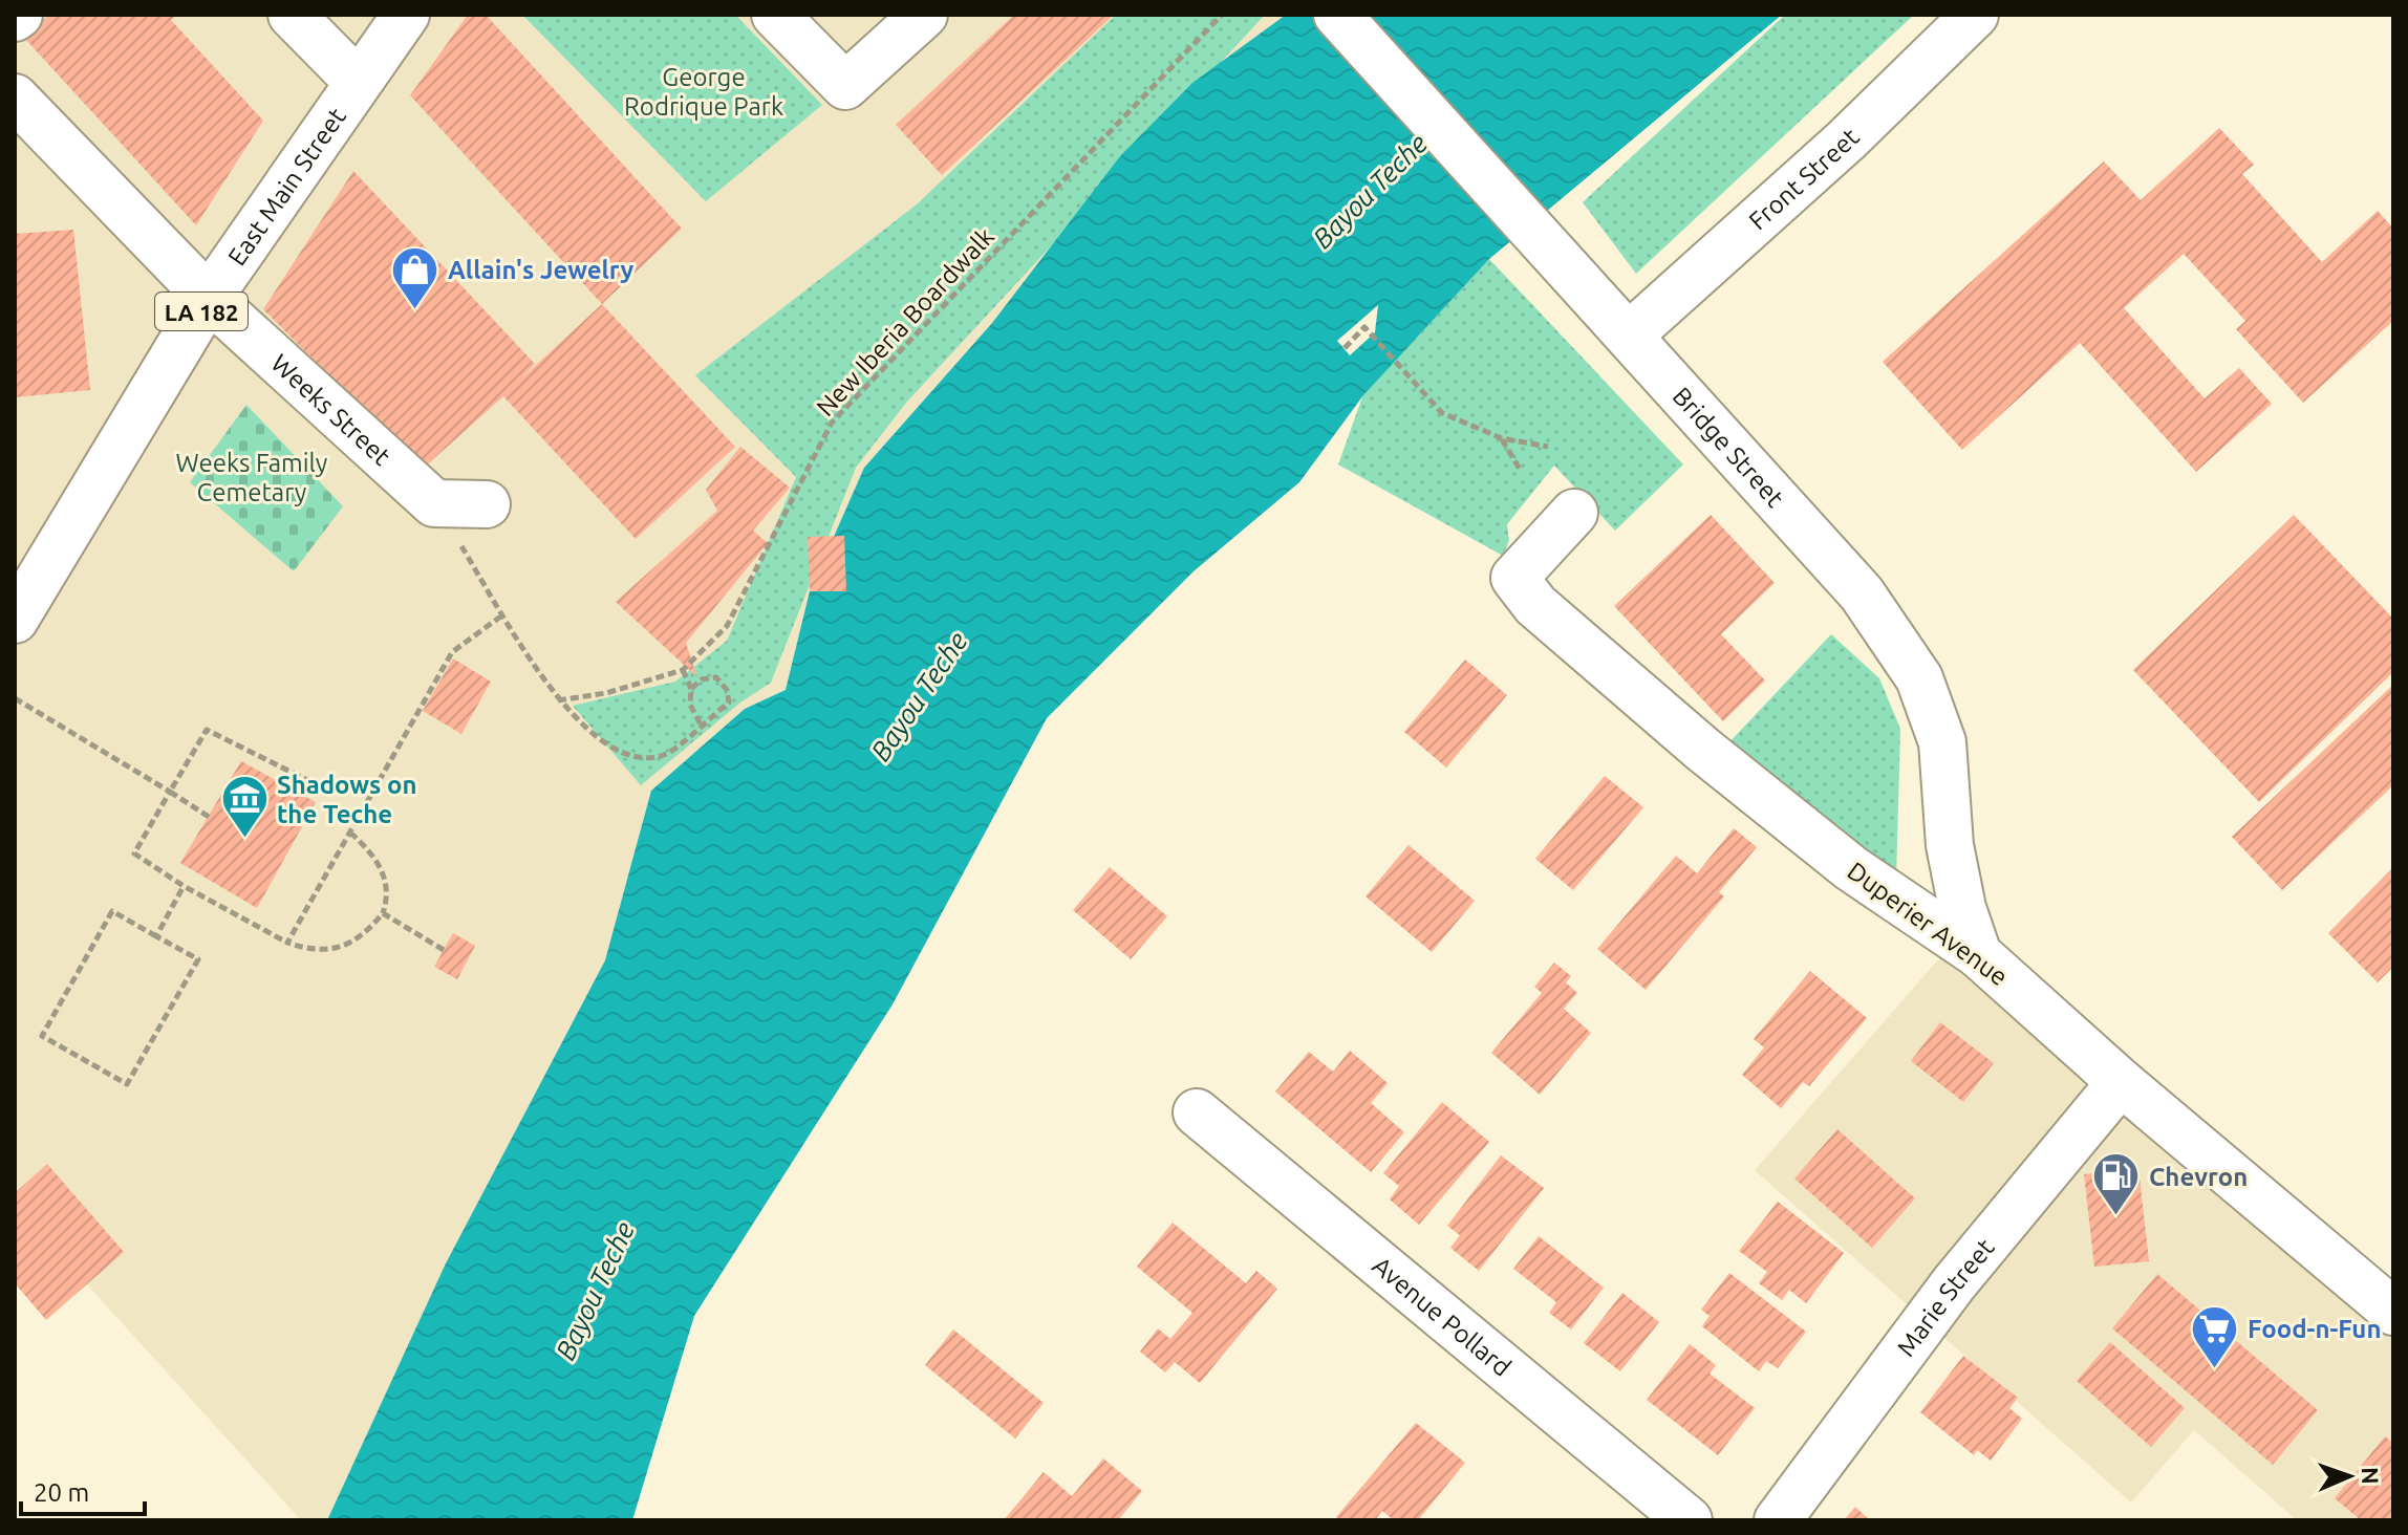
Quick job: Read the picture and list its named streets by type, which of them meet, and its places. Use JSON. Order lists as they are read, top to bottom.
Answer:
{
  "streets": {
    "street": [
      "Front Street",
      "East Main Street",
      "LA 182",
      "Weeks Street",
      "Bridge Street",
      "Duperier Avenue",
      "Marie Street",
      "Avenue Pollard"
    ],
    "path": ["New Iberia Boardwalk"]
  },
  "crossings": [
    ["Front Street", "Bridge Street"],
    ["East Main Street", "Weeks Street"],
    ["Bridge Street", "Duperier Avenue"],
    ["Duperier Avenue", "Marie Street"]
  ],
  "water": ["Bayou Teche"],
  "parks": ["George Rodrique Park", "Weeks Family Cemetary"],
  "places": {
    "shop": ["Allain's Jewelry"],
    "museum": ["Shadows on the Teche"],
    "fuel station": ["Chevron"],
    "supermarket": ["Food-n-Fun"]
  },
  "scale_bar": "20 m",
  "north": "right"
}
